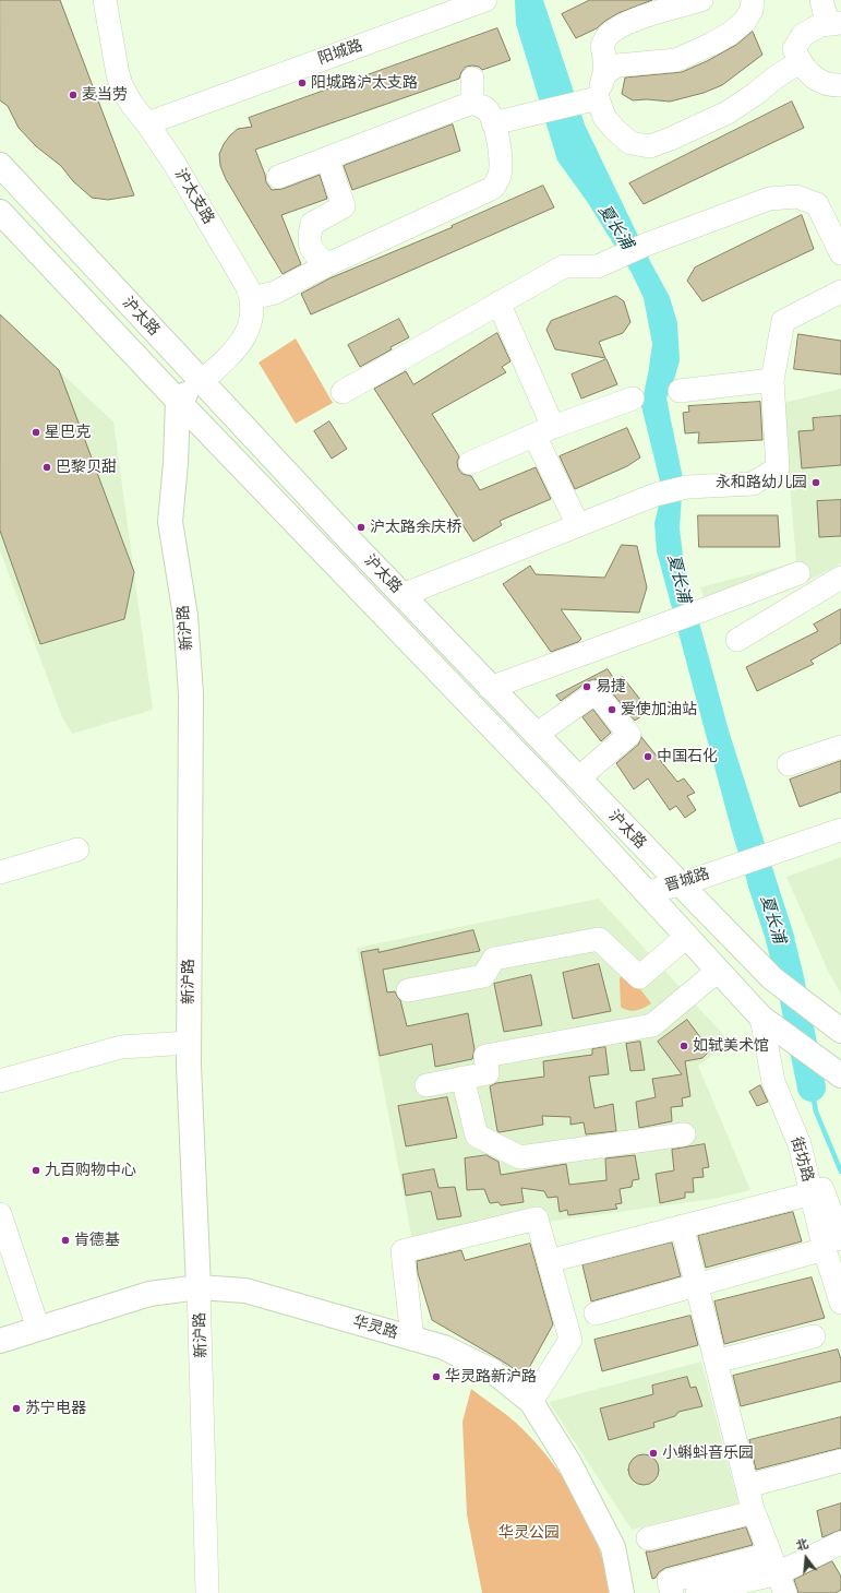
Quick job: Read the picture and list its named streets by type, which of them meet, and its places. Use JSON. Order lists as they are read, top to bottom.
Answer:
{
  "streets": {
    "main road": ["沪太路", "新沪路", "华灵路"],
    "street": [
      "阳城路",
      "沪太支路",
      "晋城路",
      "街坊路"
    ]
  },
  "crossings": [
    ["阳城路", "沪太支路"],
    ["沪太支路", "沪太路"],
    ["沪太路", "新沪路"],
    ["沪太路", "晋城路"],
    ["沪太路", "街坊路"],
    ["新沪路", "华灵路"]
  ],
  "water": ["夏长浦"],
  "parks": ["华灵公园"],
  "places": [
    "阳城路沪太支路",
    "麦当劳",
    "星巴克",
    "巴黎贝甜",
    "永和路幼儿园",
    "沪太路余庆桥",
    "易捷",
    "爱使加油站",
    "中国石化",
    "如轼美术馆",
    "九百购物中心",
    "肯德基",
    "华灵路新沪路",
    "苏宁电器",
    "小蝌蚪音乐园"
  ],
  "north": "top"
}
